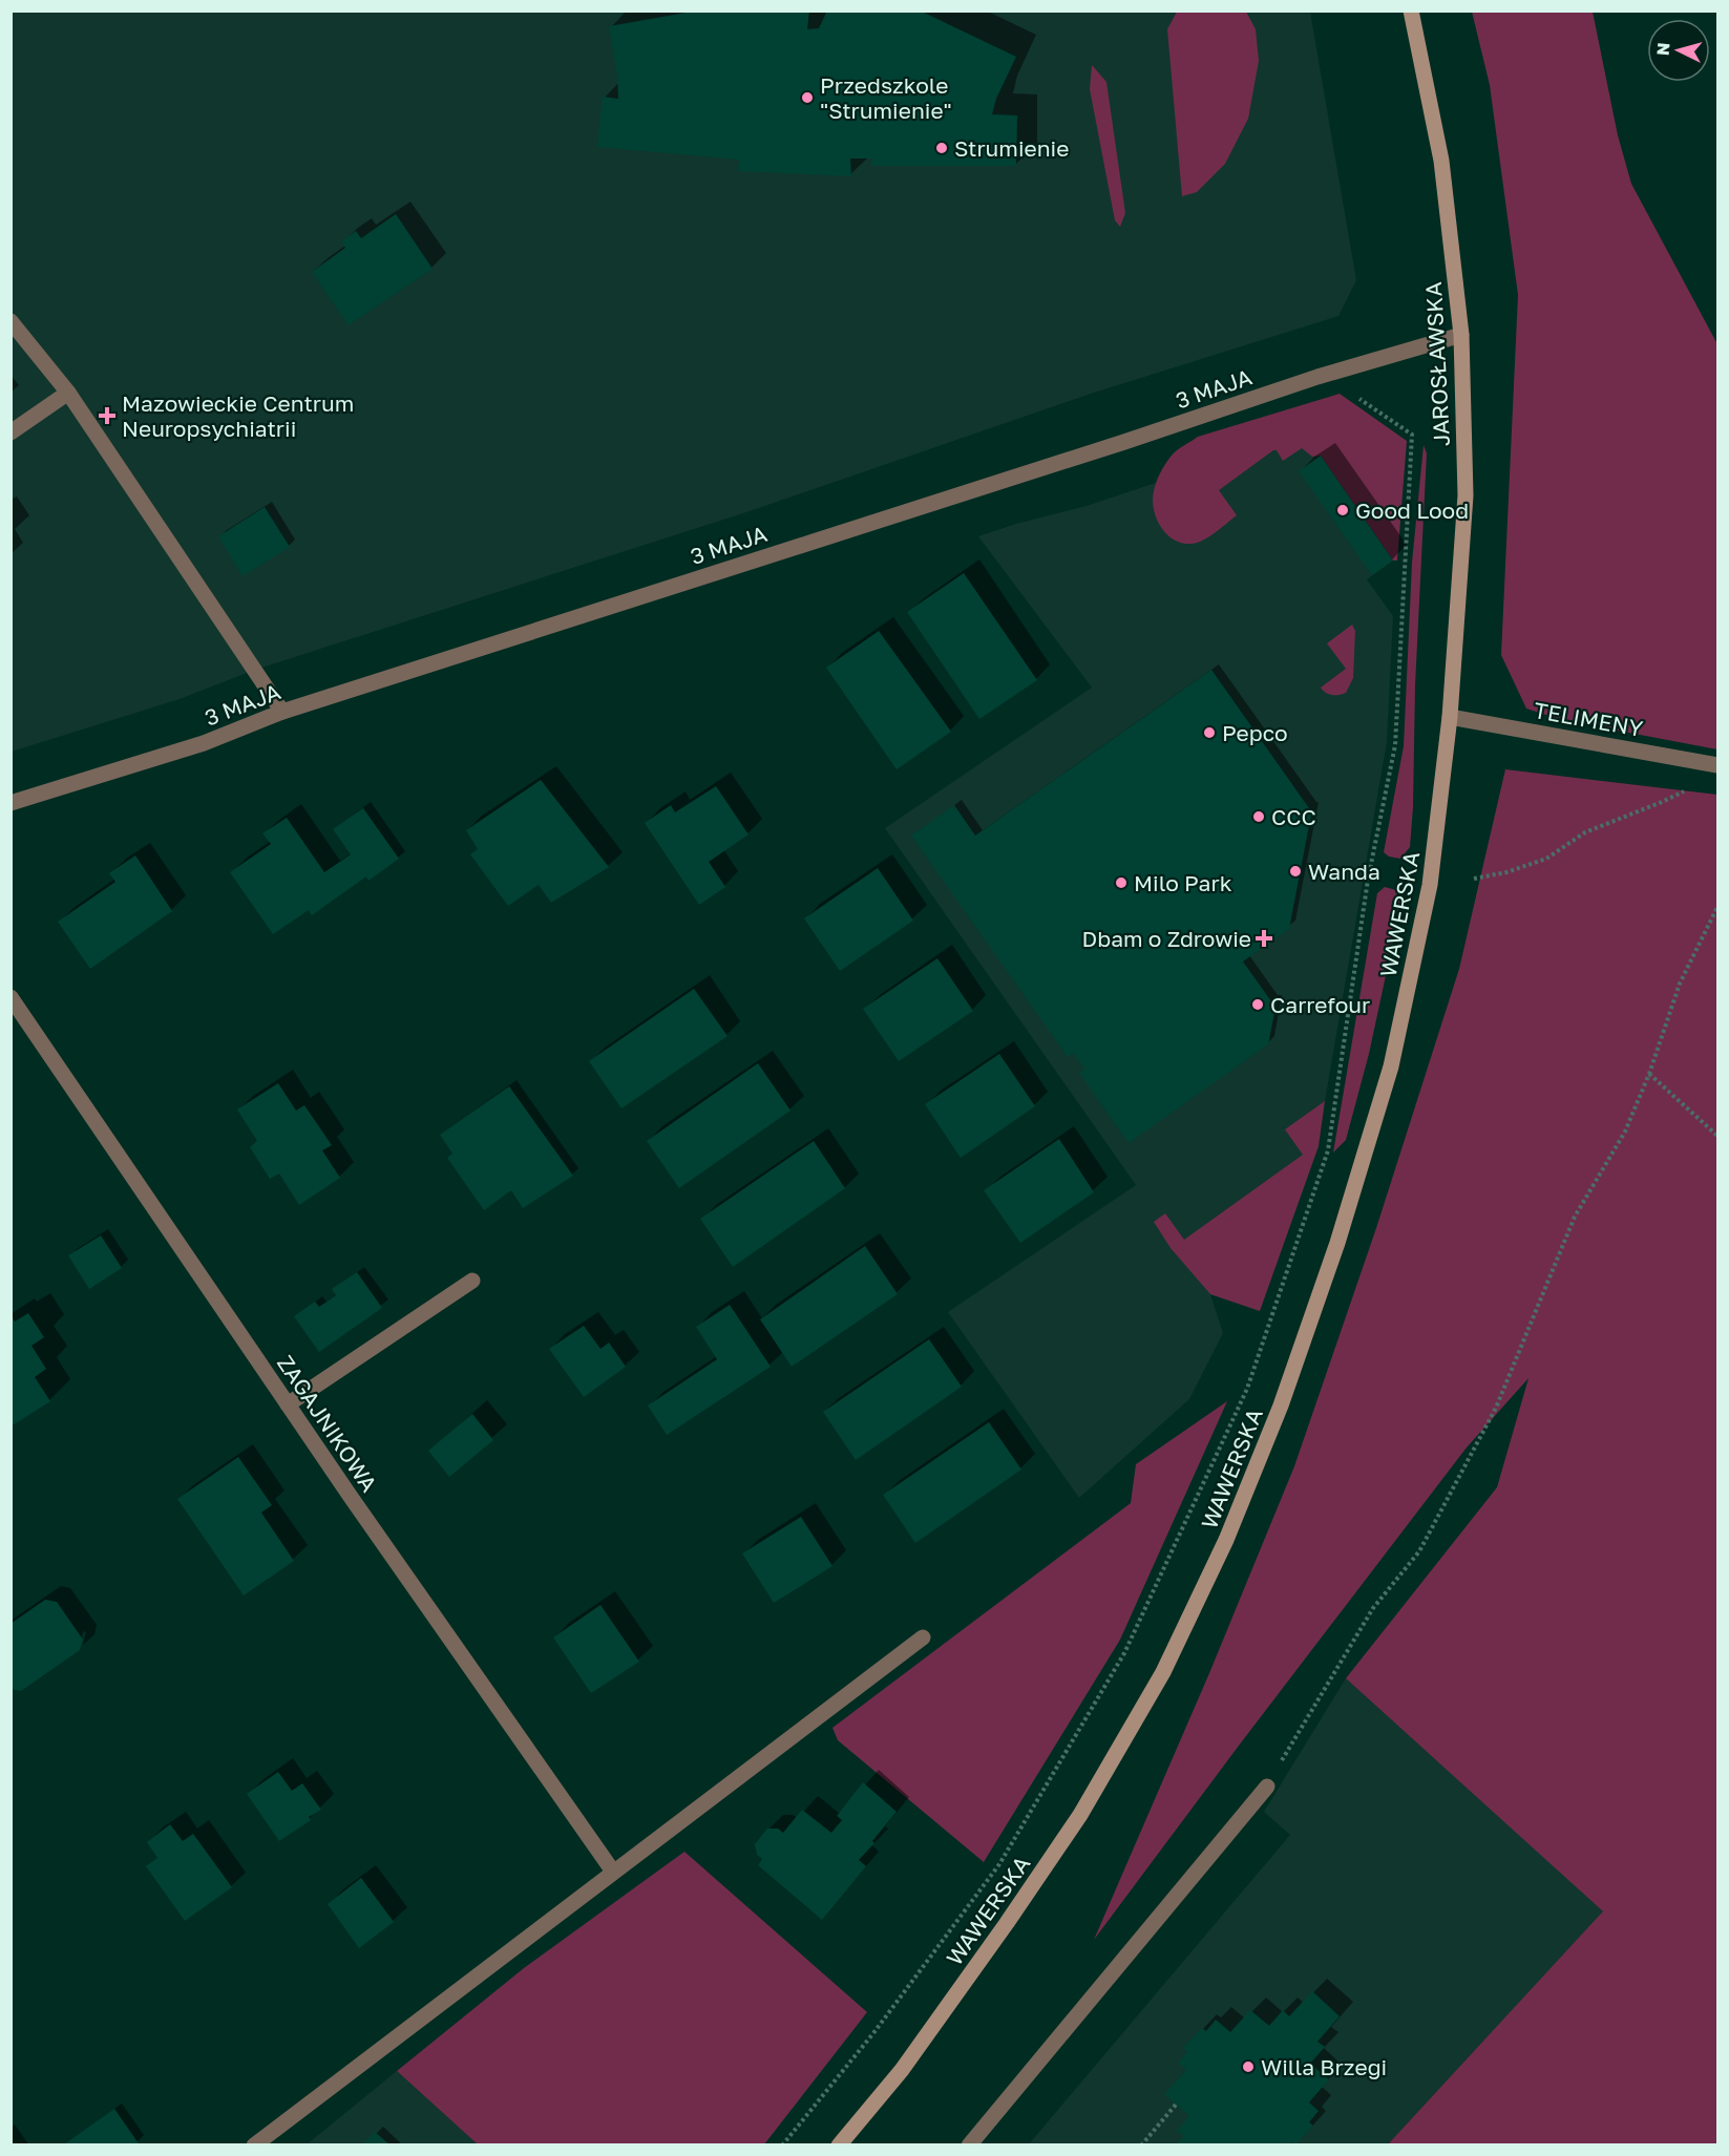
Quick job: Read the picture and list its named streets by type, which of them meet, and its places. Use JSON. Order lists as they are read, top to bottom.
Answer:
{
  "streets": {
    "main road": ["JAROSŁAWSKA", "WAWERSKA"],
    "street": ["3 MAJA", "TELIMENY", "ZAGAJNIKOWA"]
  },
  "crossings": [
    ["JAROSŁAWSKA", "3 MAJA"],
    ["JAROSŁAWSKA", "TELIMENY"],
    ["JAROSŁAWSKA", "WAWERSKA"],
    ["TELIMENY", "WAWERSKA"]
  ],
  "places": {
    "other": [
      "Przedszkole \"Strumienie\"",
      "Strumienie",
      "Good Lood",
      "Pepco",
      "CCC",
      "Wanda",
      "Milo Park",
      "Carrefour",
      "Willa Brzegi"
    ],
    "health": ["Mazowieckie Centrum Neuropsychiatrii", "Dbam o Zdrowie"]
  },
  "north": "left"
}
